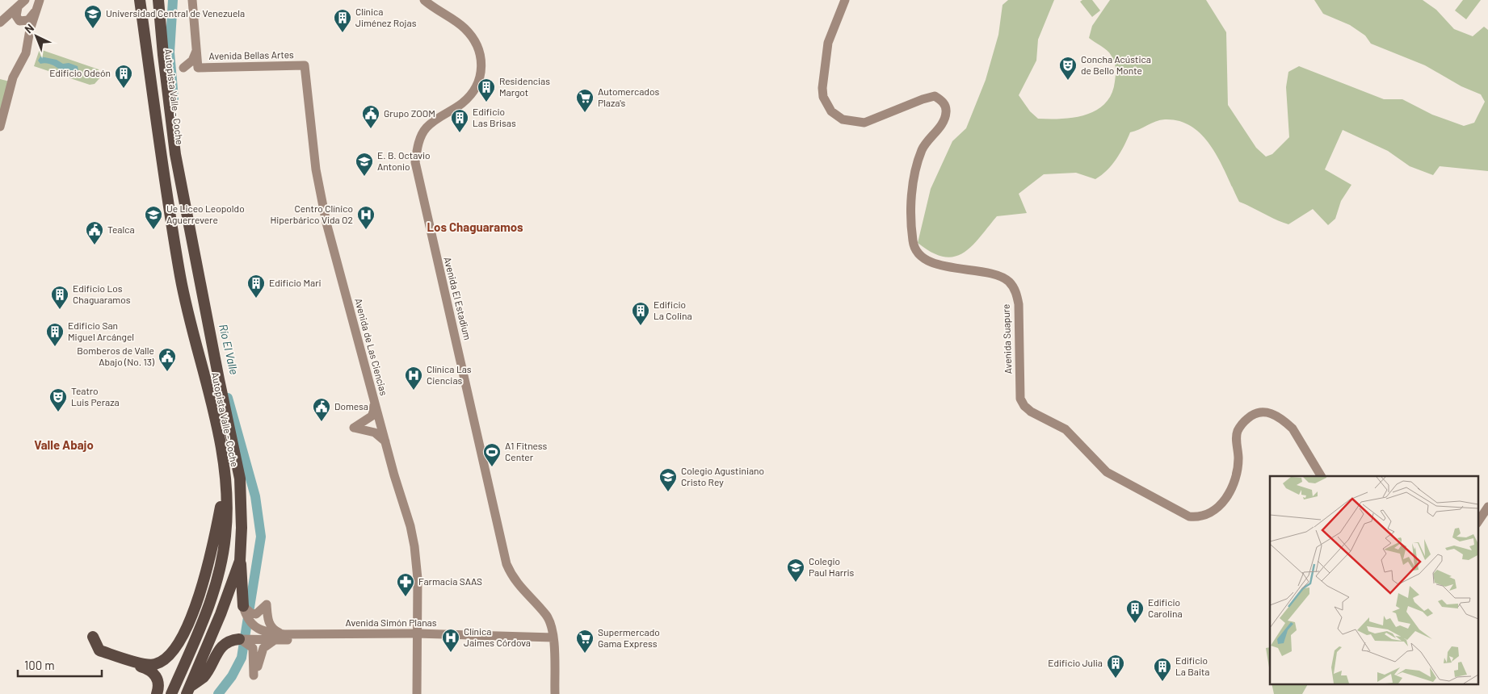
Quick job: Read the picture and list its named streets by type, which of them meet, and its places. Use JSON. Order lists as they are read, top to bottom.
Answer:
{
  "streets": {
    "highway": ["Autopista Valle - Coche"],
    "street": [
      "Avenida Bellas Artes",
      "Avenida El Estadium",
      "Avenida Suapure",
      "Avenida de Las Ciencias",
      "Avenida Simón Planas"
    ]
  },
  "crossings": [
    ["Avenida Bellas Artes", "Avenida de Las Ciencias"],
    ["Avenida El Estadium", "Avenida Simón Planas"],
    ["Avenida de Las Ciencias", "Avenida Simón Planas"]
  ],
  "districts": ["Los Chaguaramos", "Valle Abajo"],
  "water": ["Río El Valle"],
  "places": {
    "school or university": [
      "Universidad Central de Venezuela",
      "E. B. Octavio Antonio",
      "Ue Liceo Leopoldo Aguerrevere",
      "Colegio Agustiniano Cristo Rey",
      "Colegio Paul Harris"
    ],
    "building": [
      "Clínica Jiménez Rojas",
      "Edificio Odeón",
      "Residencias Margot",
      "Edificio Las Brisas",
      "Edificio Mari",
      "Edificio Los Chaguaramos",
      "Edificio La Colina",
      "Edificio San Miguel Arcángel",
      "Edificio Carolina",
      "Edificio Julia",
      "Edificio La Baita"
    ],
    "theatre": ["Concha Acústica de Bello Monte", "Teatro Luis Peraza"],
    "supermarket": ["Automercados Plaza's", "Supermercado Gama Express"],
    "public building": [
      "Grupo ZOOM",
      "Tealca",
      "Bomberos de Valle Abajo (No. 13)",
      "Domesa"
    ],
    "hospital": ["Centro Clínico Hiperbárico Vida O2", "Clínica Las Ciencias", "Clínica Jaimes Córdova"],
    "sports": ["A1 Fitness Center"],
    "pharmacy": ["Farmacia SAAS"]
  },
  "scale_bar": "100 m",
  "north": "top left"
}
